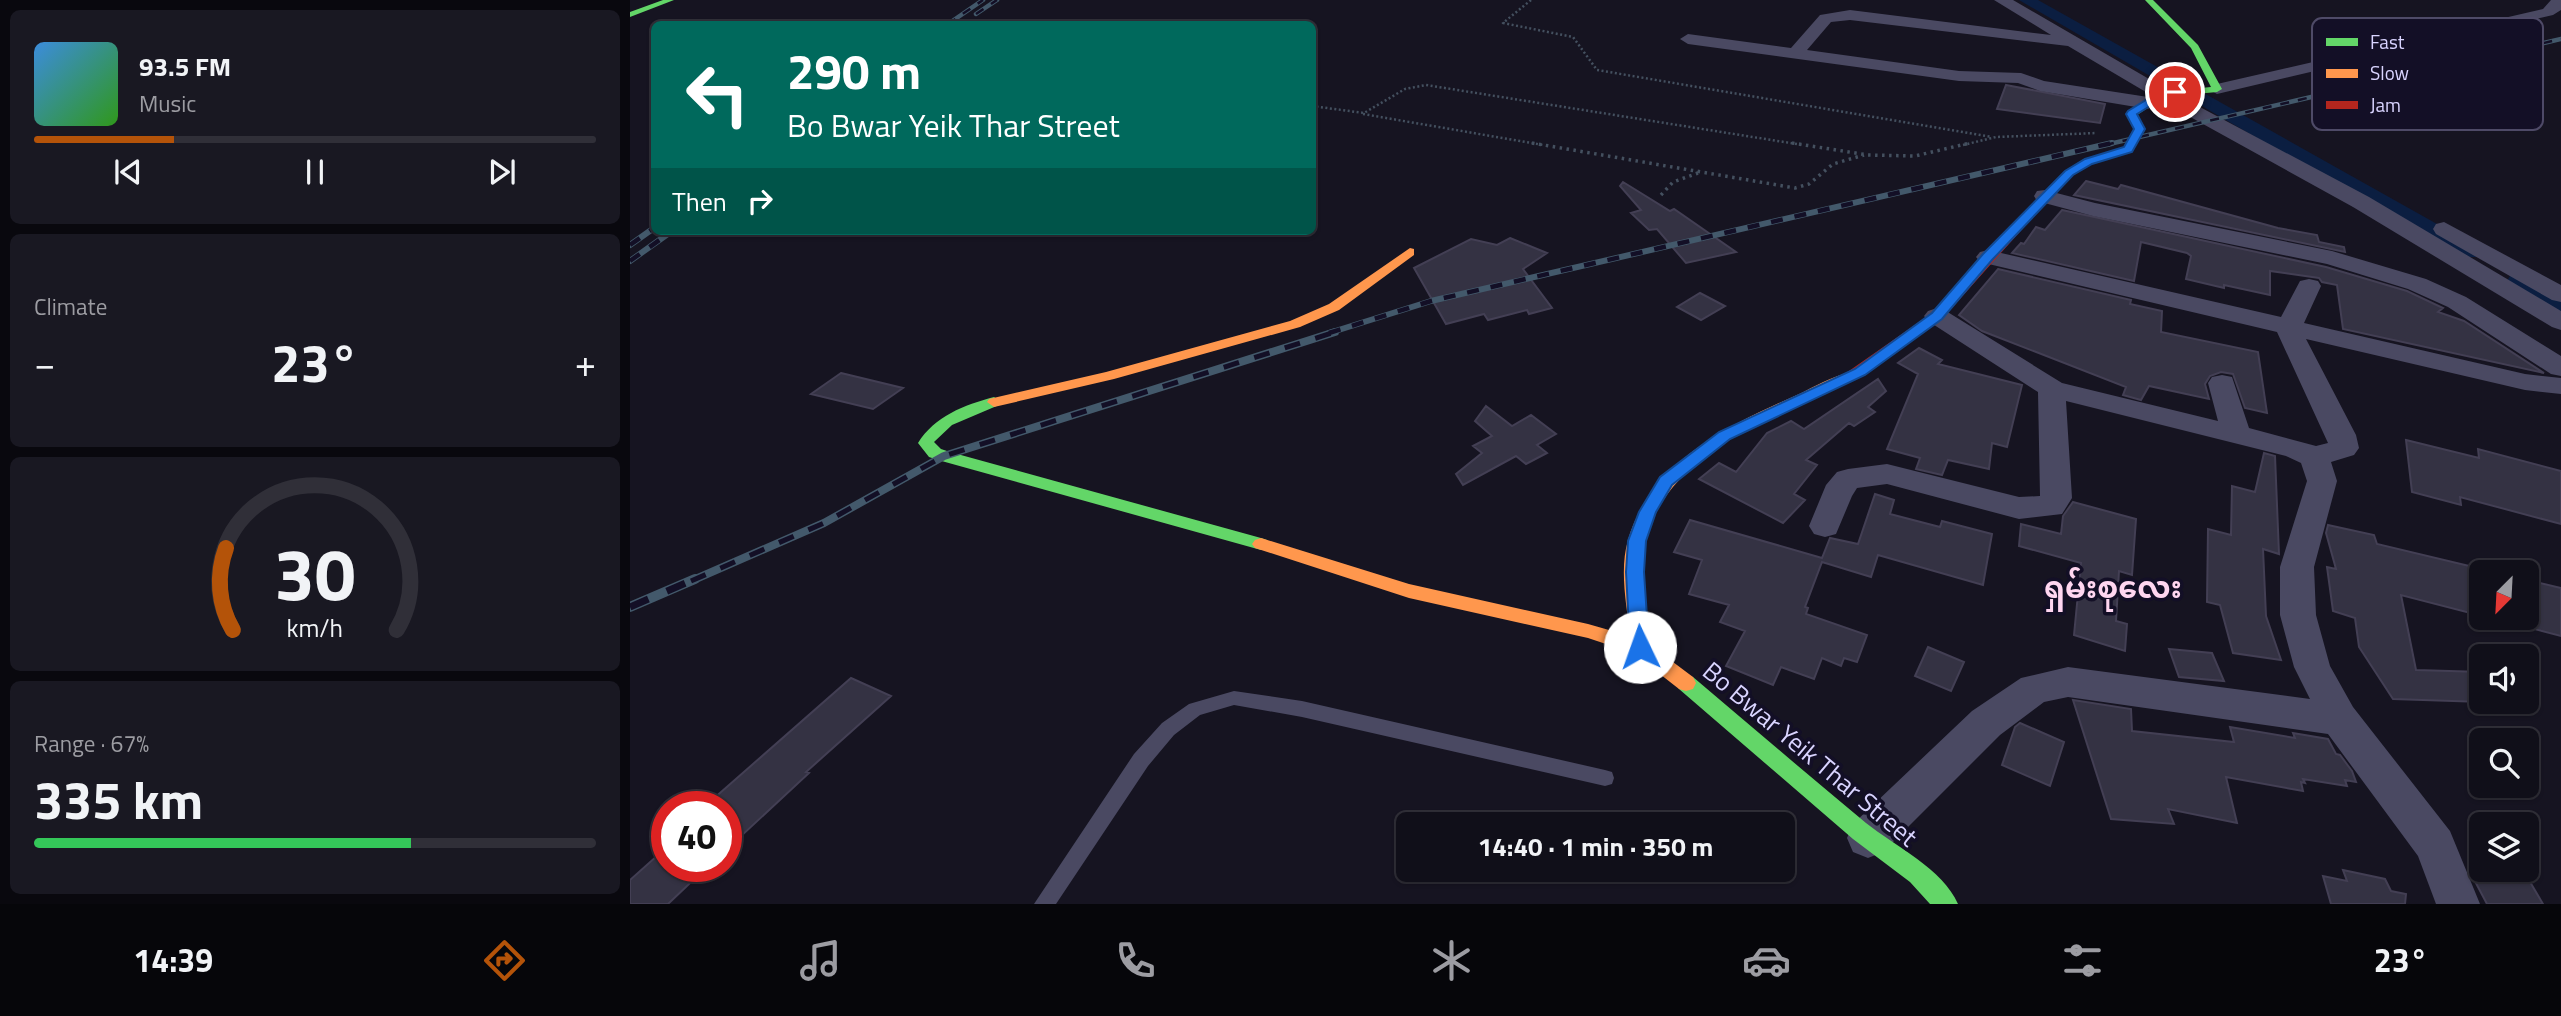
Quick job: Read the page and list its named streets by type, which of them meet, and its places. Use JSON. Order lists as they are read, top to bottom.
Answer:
{
  "streets": {
    "street": ["Bo Bwar Yeik Thar Street"]
  },
  "districts": ["ရှမ်းစုလေး"],
  "legend": ["Fast", "Slow", "Jam"],
  "north": "bottom left",
  "page": {
    "turn": ["290 m", "Bo Bwar Yeik Thar Street"],
    "song": ["93.5 FM", "Music"],
    "then": "Then",
    "tile": [
      "Climate",
      ["Range · 67%", "335 km"]
    ],
    "heat": ["−", "23°", "+"],
    "limit": "40",
    "trip": "14:40 · 1 min · 350 m",
    "tabs": ["14:39", "23°"],
    "gauge": ["30", "km/h"]
  }
}
